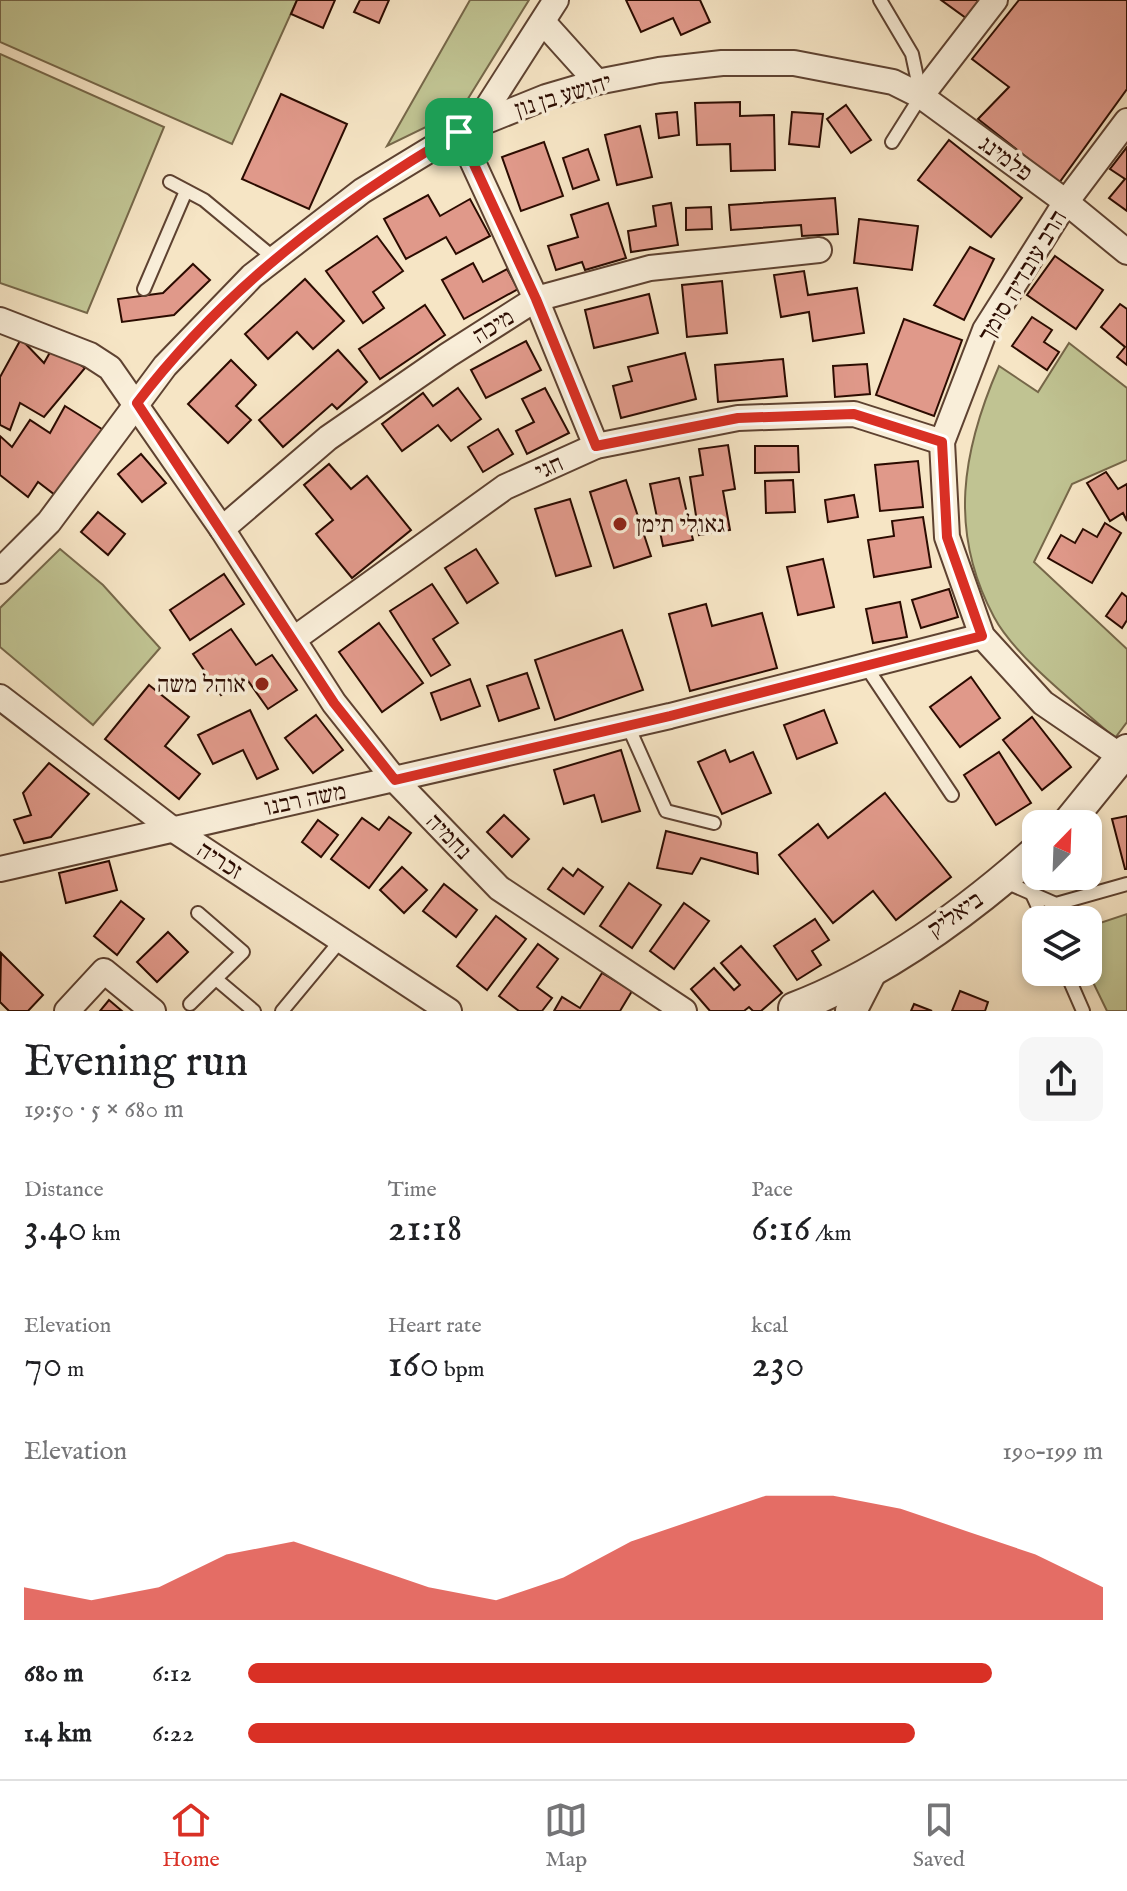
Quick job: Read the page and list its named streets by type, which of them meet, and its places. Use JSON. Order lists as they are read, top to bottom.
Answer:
{
  "streets": {
    "street": [
      "יהושע בן נון",
      "פלמינג",
      "הרב עובדיה סומך",
      "מיכה",
      "חגי",
      "משה רבנו",
      "נחמיה",
      "זכריה",
      "ביאליק"
    ]
  },
  "crossings": [
    ["יהושע בן נון", "פלמינג"],
    ["יהושע בן נון", "נחמיה"],
    ["פלמינג", "הרב עובדיה סומך"],
    ["הרב עובדיה סומך", "חגי"],
    ["הרב עובדיה סומך", "משה רבנו"],
    ["מיכה", "נחמיה"],
    ["חגי", "נחמיה"],
    ["משה רבנו", "נחמיה"],
    ["משה רבנו", "זכריה"]
  ],
  "places": ["גאולי תימן", "אוהל משה"],
  "north": "top right",
  "page": {
    "heading": ["Evening run", "19:50 · 5 × 680 m"],
    "stats": [
      ["Distance", "3.40 km"],
      ["Time", "21:18"],
      ["Pace", "6:16 /km"],
      ["Elevation", "70 m"],
      ["Heart rate", "160 bpm"],
      ["kcal", "230"]
    ],
    "chart": ["Elevation", "190–199 m"],
    "list": [
      {
        "name": "680 m",
        "note": "6:12"
      },
      {
        "name": "1.4 km",
        "note": "6:22"
      }
    ],
    "tabs": ["Home", "Map", "Saved"]
  }
}
